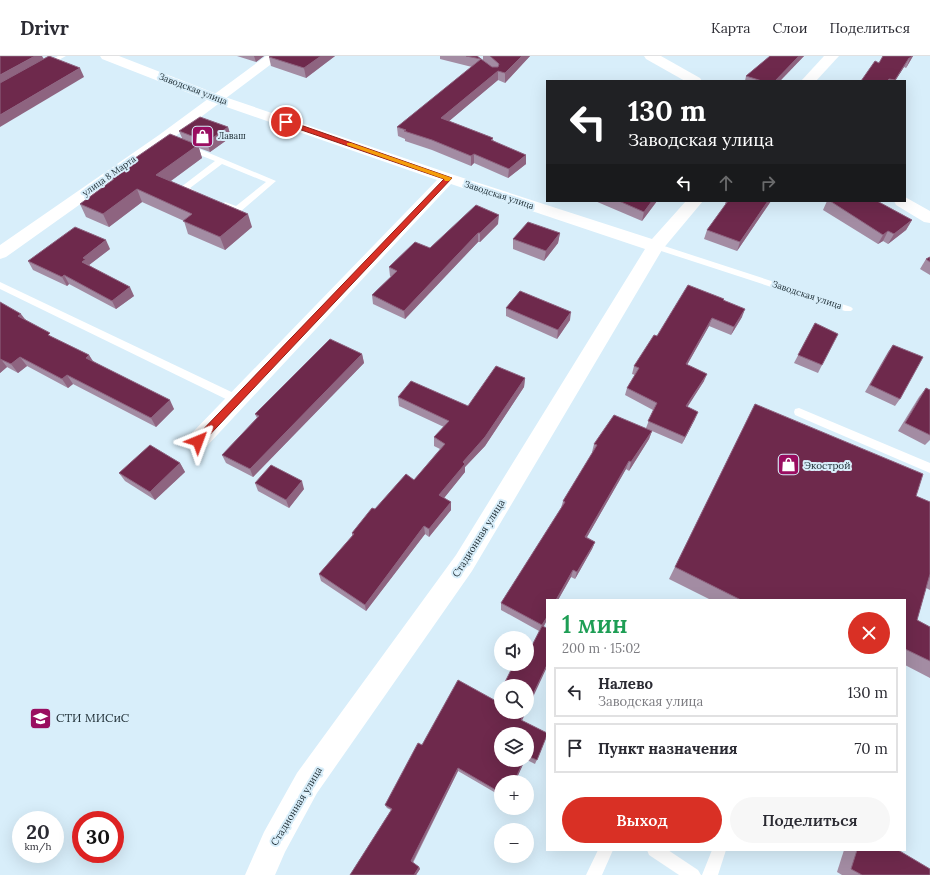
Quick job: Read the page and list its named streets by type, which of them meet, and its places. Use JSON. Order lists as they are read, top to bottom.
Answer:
{
  "streets": {
    "street": ["Заводская улица", "улица 8 Марта", "Стадионная улица"]
  },
  "crossings": [
    ["Заводская улица", "улица 8 Марта"],
    ["Заводская улица", "Стадионная улица"]
  ],
  "places": {
    "shop": ["Лаваш", "Экострой"],
    "school or university": ["СТИ МИСиС"]
  },
  "page": {
    "header": "Drivr",
    "nav": ["Карта", "Слои", "Поделиться"],
    "turn": ["130 m", "Заводская улица"],
    "heading": ["1 мин", "200 m · 15:02"],
    "map_buttons": ["+", "−"],
    "list": [
      {
        "name": "Налево",
        "note": "Заводская улица",
        "value": "130 m"
      },
      {
        "name": "Пункт назначения",
        "value": "70 m"
      }
    ],
    "buttons": ["Выход", "Поделиться"],
    "speed": "20 km/h",
    "limit": "30"
  }
}
